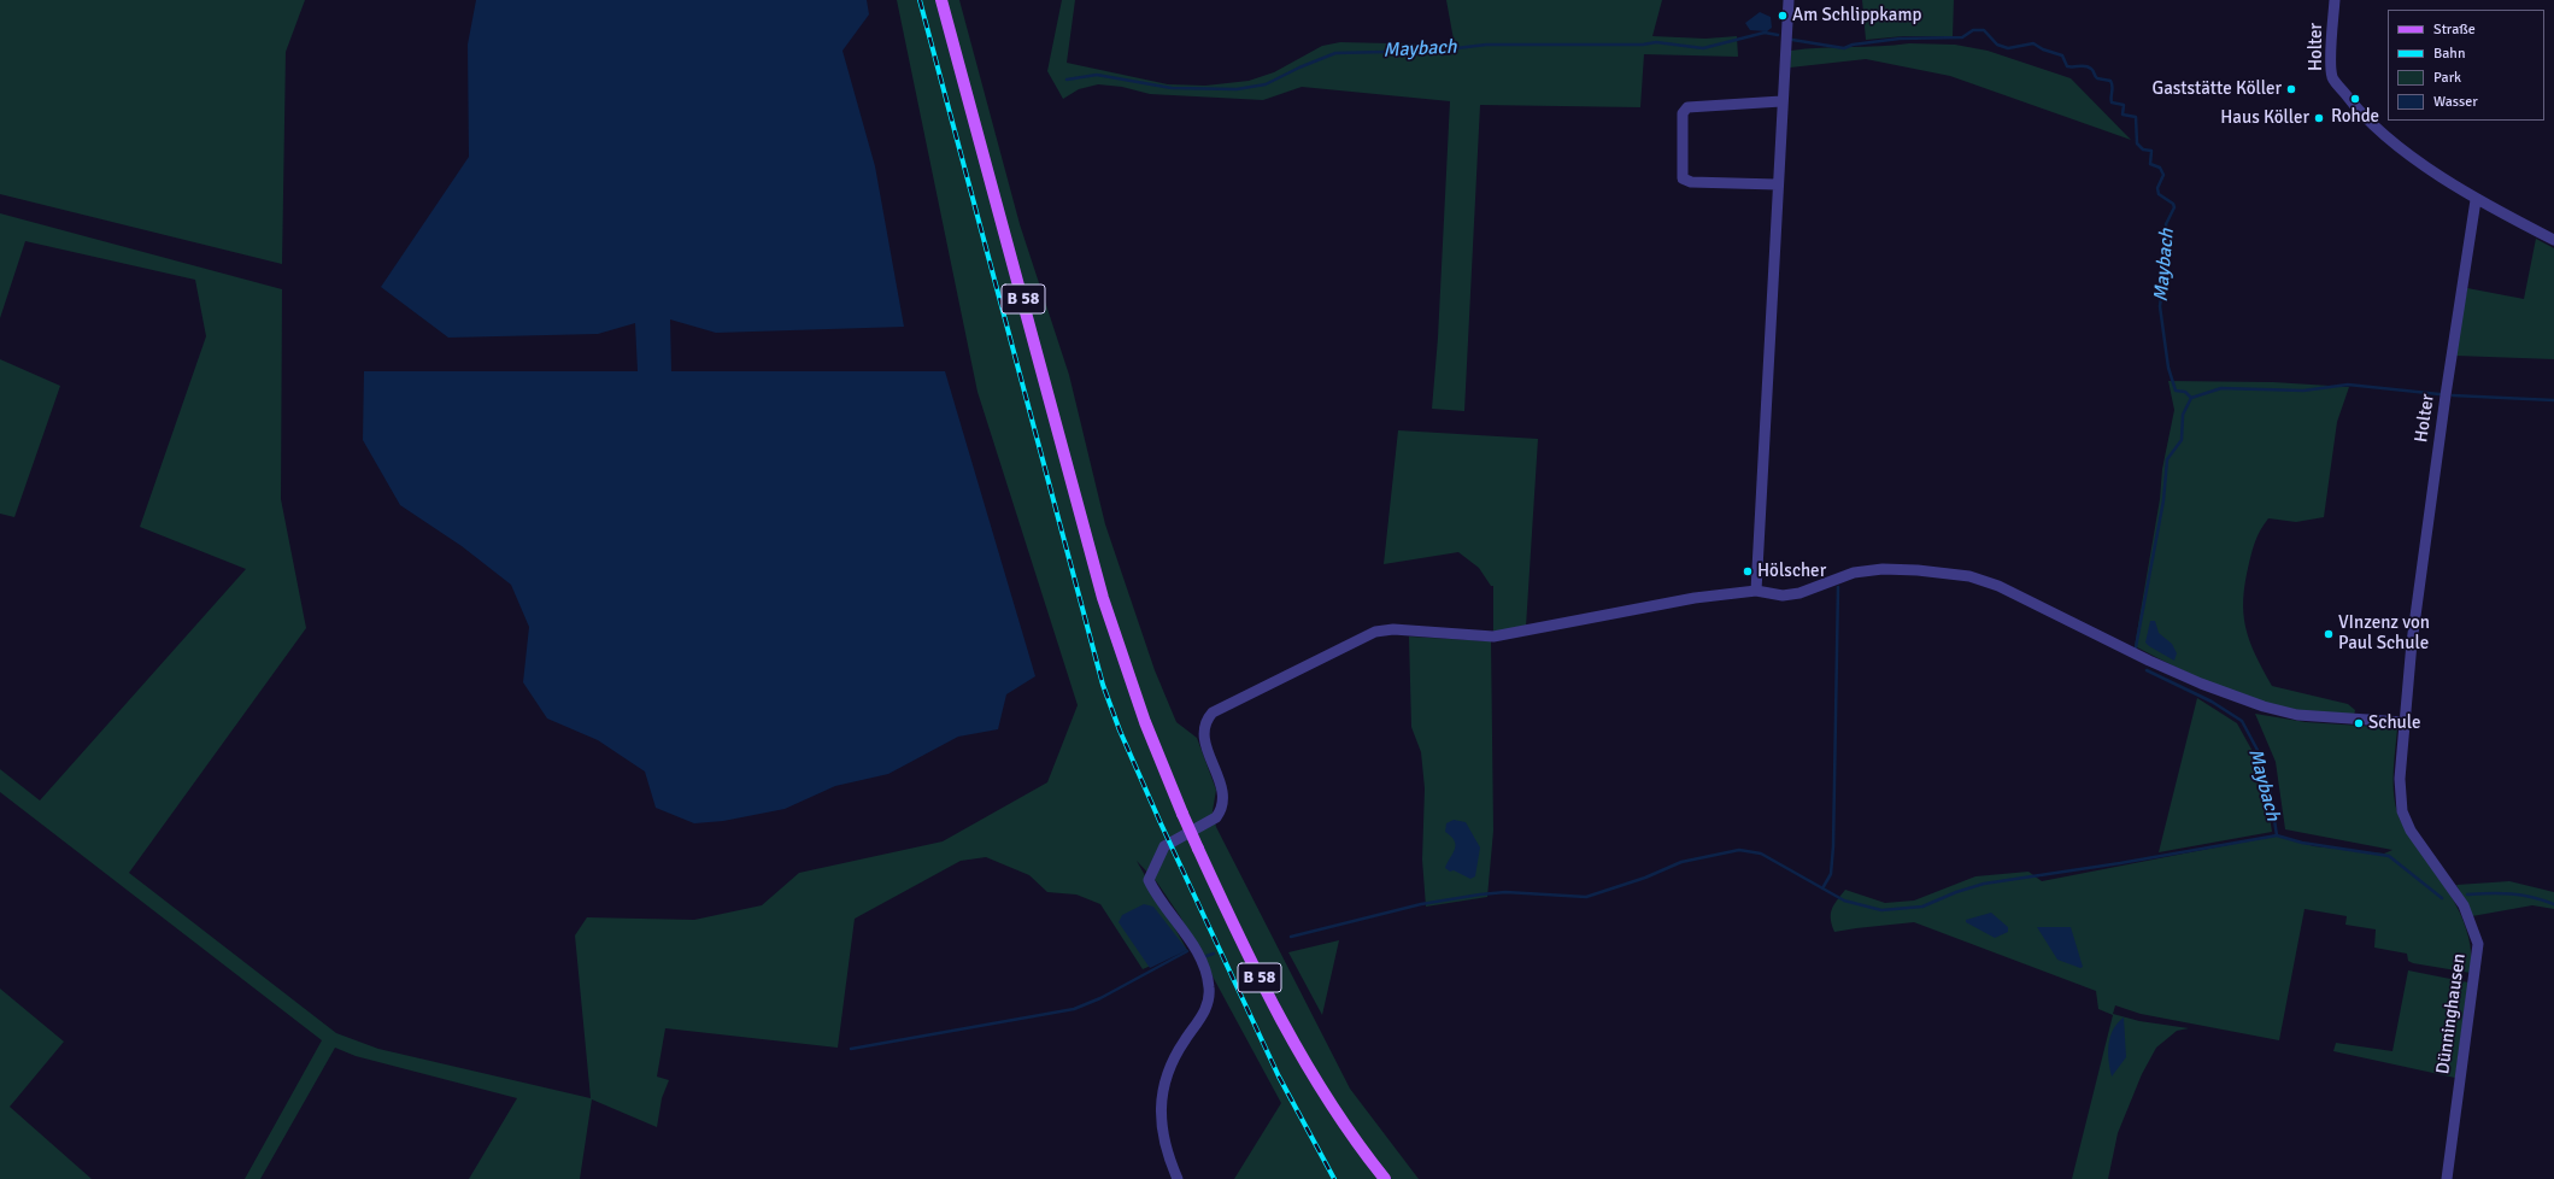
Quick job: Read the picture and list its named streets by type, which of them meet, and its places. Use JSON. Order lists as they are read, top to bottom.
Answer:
{
  "streets": {
    "main road": ["B 58"],
    "street": ["Holter", "Dünninghausen"]
  },
  "crossings": [
    ["Holter", "Dünninghausen"]
  ],
  "water": ["Maybach"],
  "places": [
    "Am Schlippkamp",
    "Gaststätte Köller",
    "Rohde",
    "Haus Köller",
    "Hölscher",
    "VInzenz von Paul Schule",
    "Schule"
  ],
  "legend": [
    "Straße",
    "Bahn",
    "Park",
    "Wasser"
  ]
}
